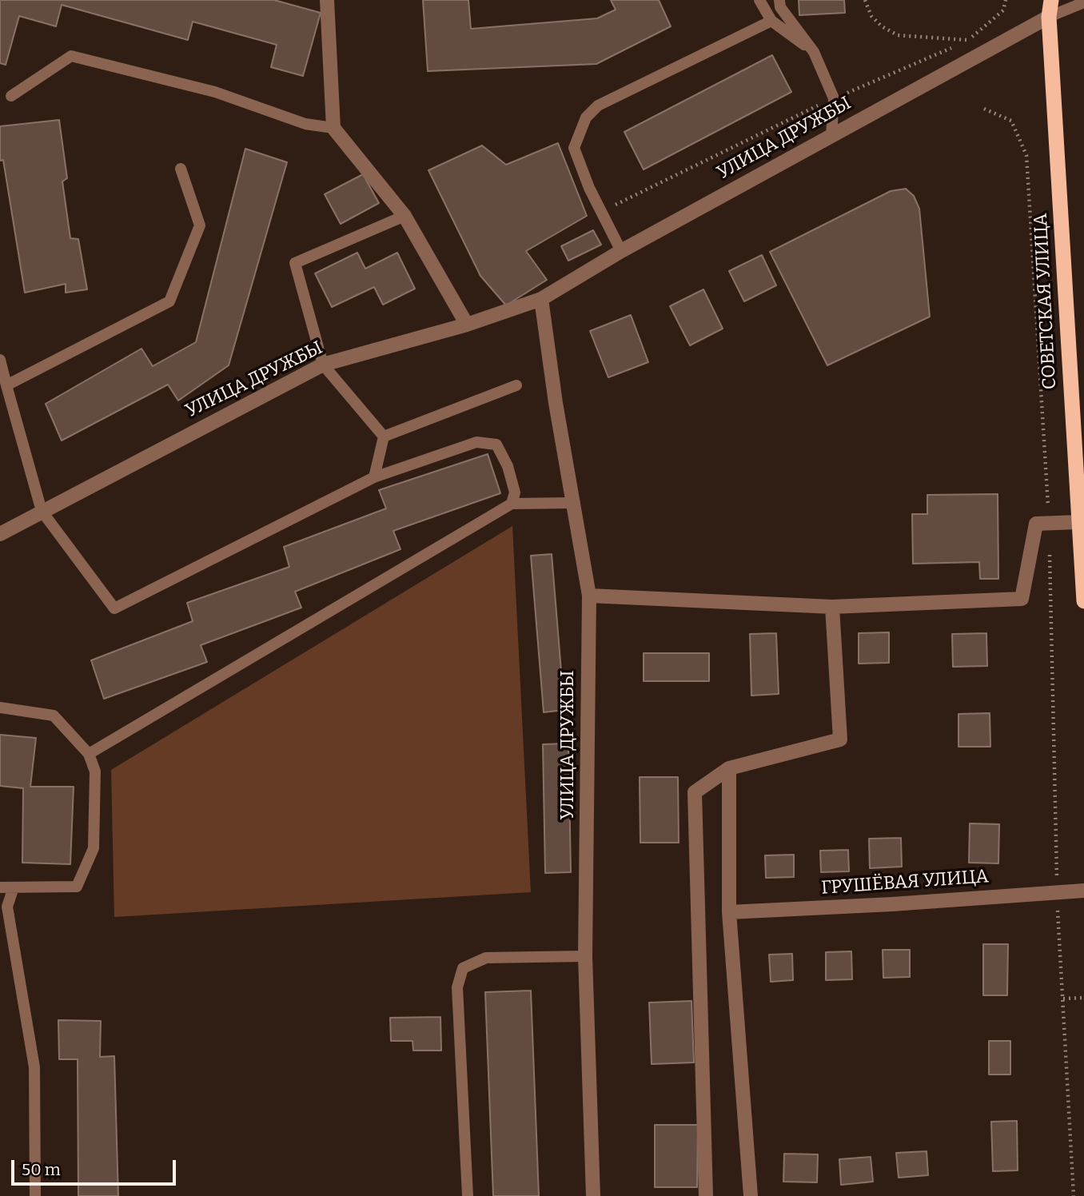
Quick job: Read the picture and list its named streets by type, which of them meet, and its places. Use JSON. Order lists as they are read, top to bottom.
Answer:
{
  "streets": {
    "highway": ["СОВЕТСКАЯ УЛИЦА"],
    "street": ["УЛИЦА ДРУЖБЫ", "ГРУШЁВАЯ УЛИЦА"]
  },
  "crossings": [
    ["УЛИЦА ДРУЖБЫ", "СОВЕТСКАЯ УЛИЦА"]
  ],
  "scale_bar": "50 m"
}
